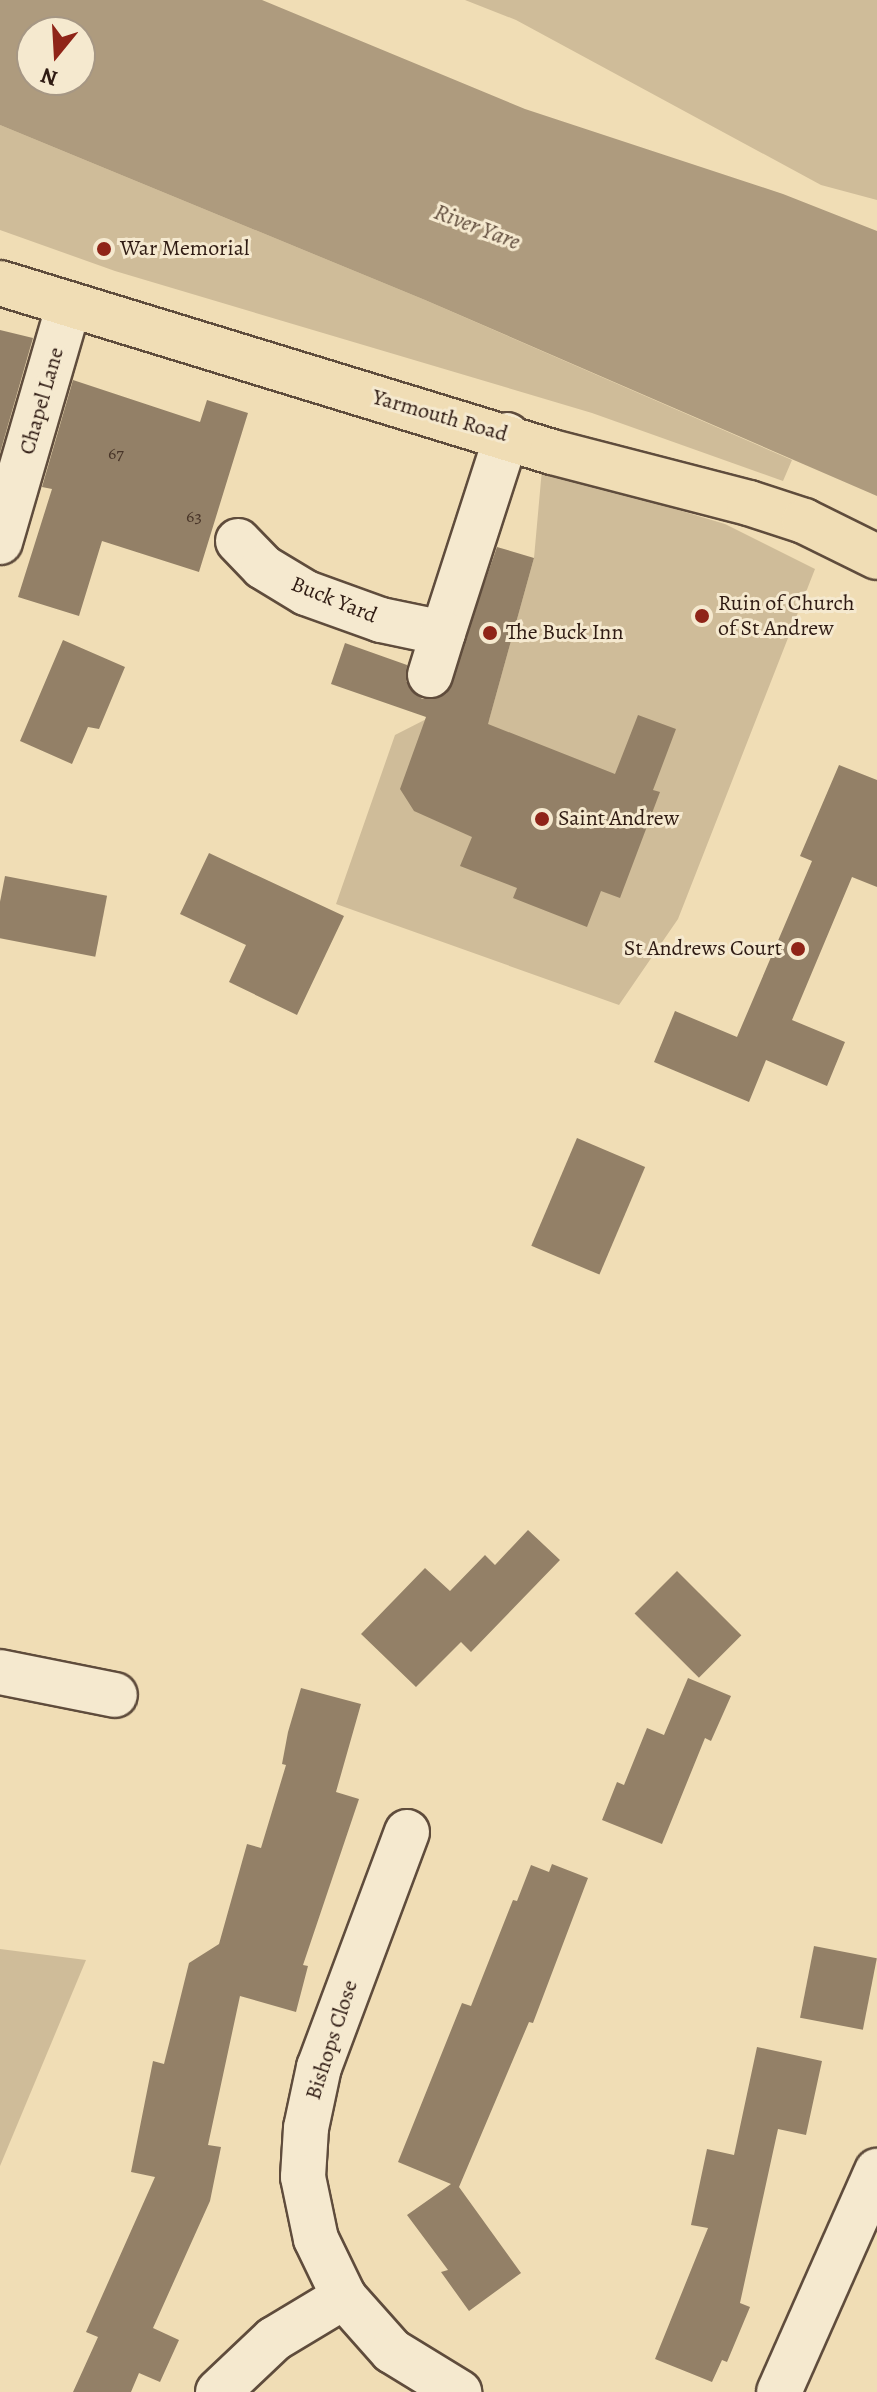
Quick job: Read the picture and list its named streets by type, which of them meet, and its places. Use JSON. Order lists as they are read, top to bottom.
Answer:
{
  "streets": {
    "main road": ["Yarmouth Road"],
    "street": ["Chapel Lane", "Buck Yard", "Bishops Close"]
  },
  "crossings": [
    ["Chapel Lane", "Yarmouth Road"]
  ],
  "water": ["River Yare"],
  "places": [
    "War Memorial",
    "Ruin of Church of St Andrew",
    "The Buck Inn",
    "Saint Andrew",
    "St Andrews Court"
  ],
  "house_numbers": ["67", "63"],
  "north": "bottom"
}
